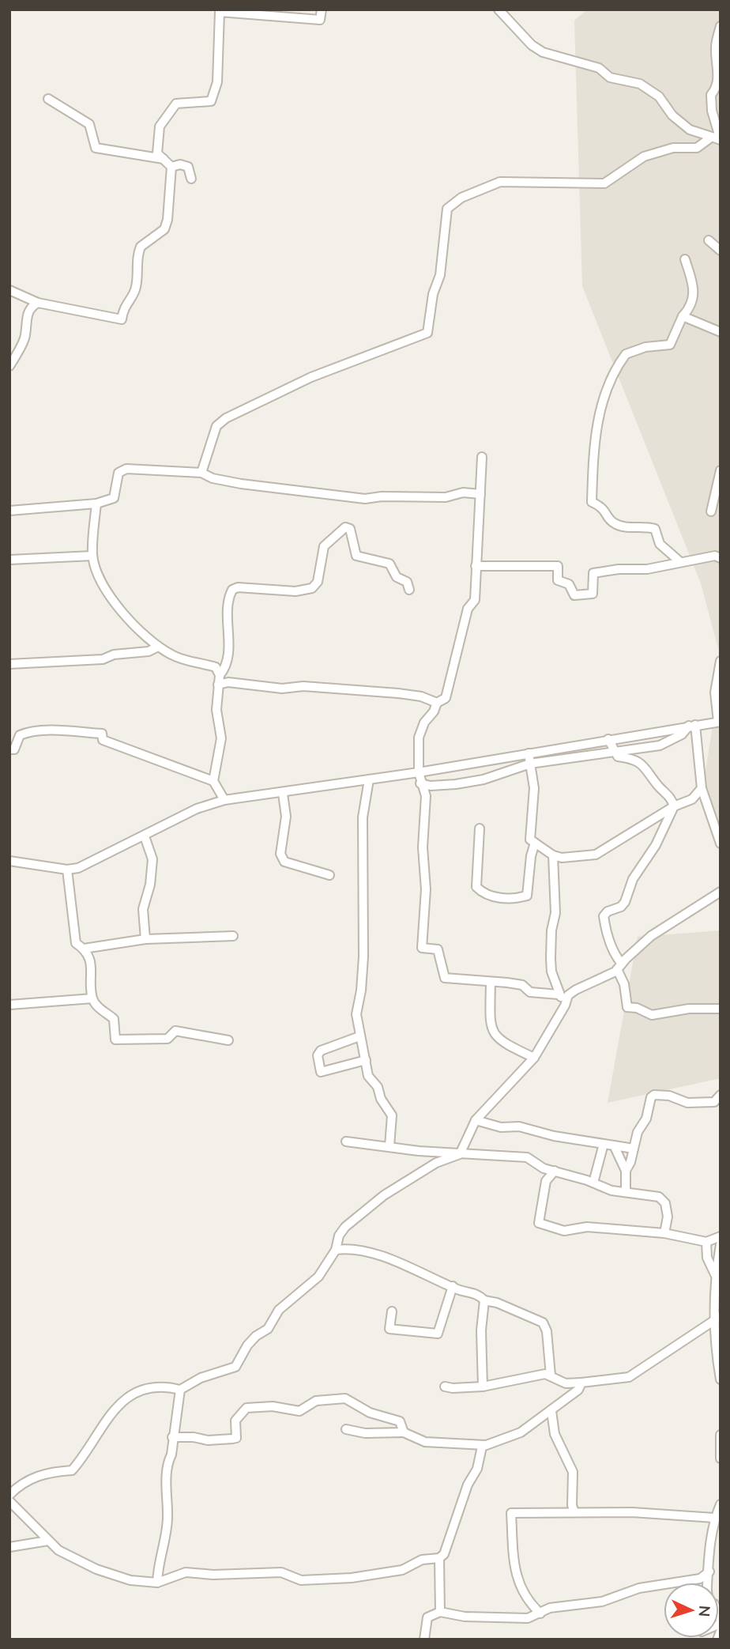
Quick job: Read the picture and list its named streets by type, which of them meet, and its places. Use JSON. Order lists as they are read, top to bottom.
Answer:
{
  "north": "right"
}
